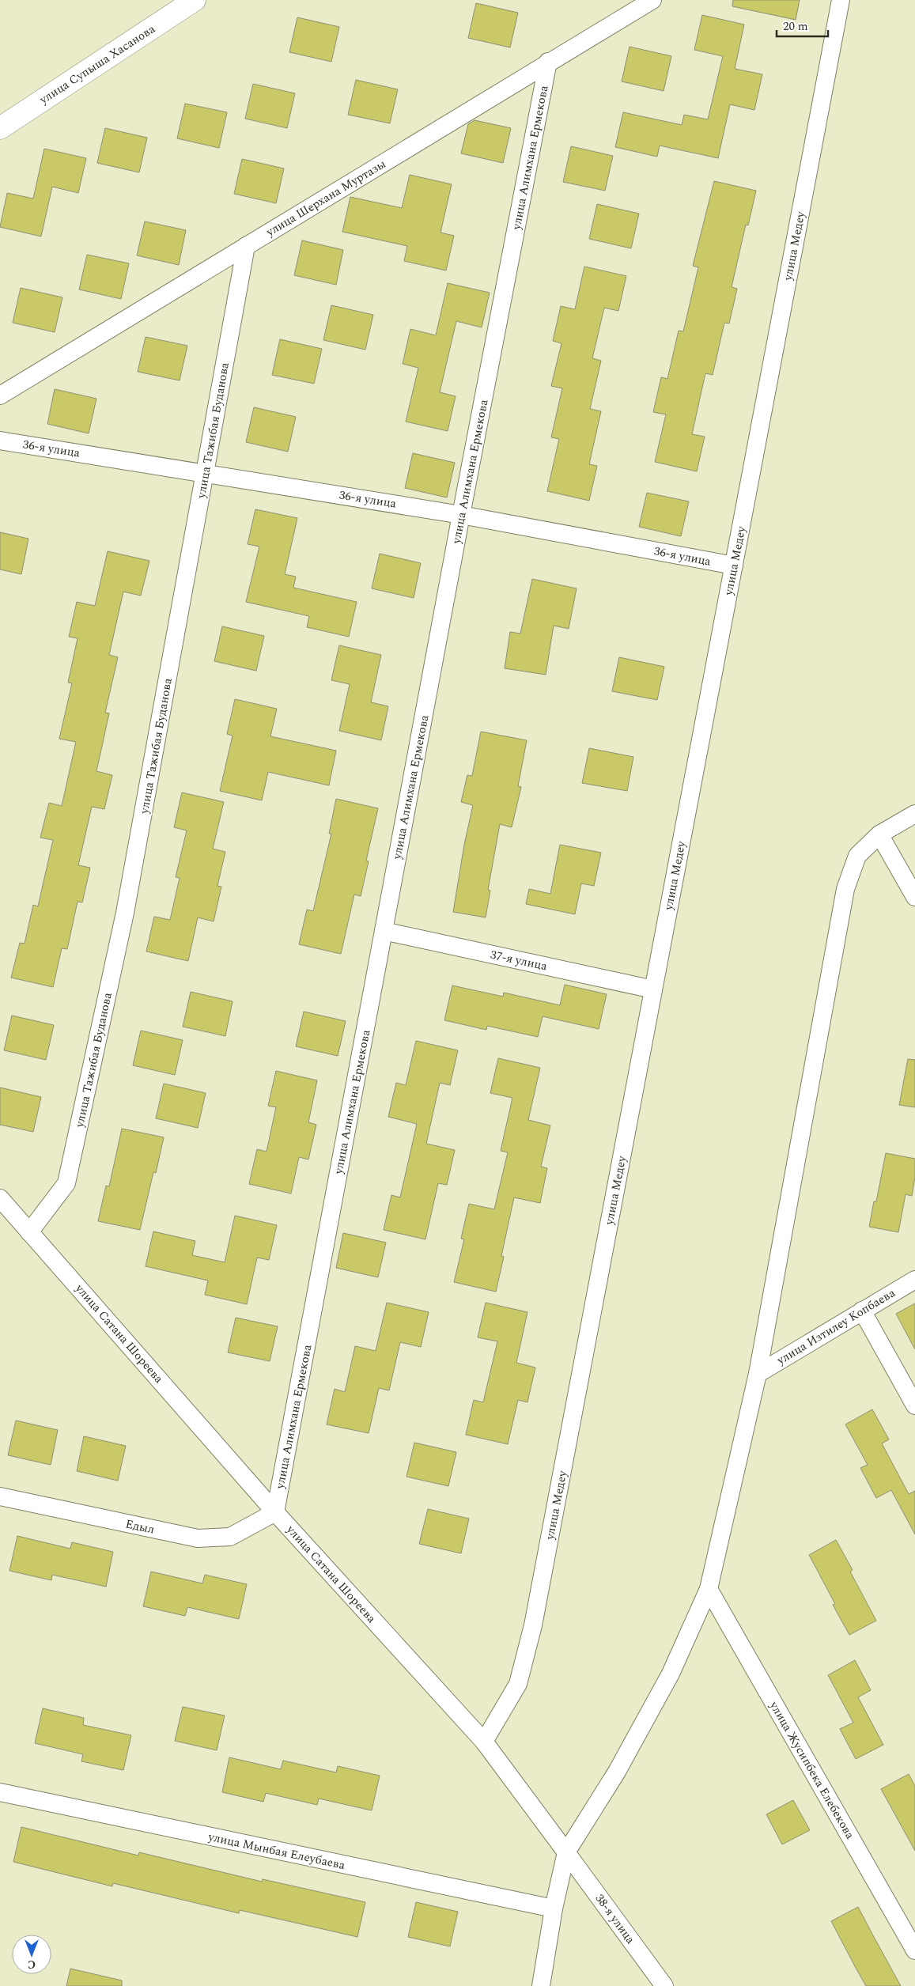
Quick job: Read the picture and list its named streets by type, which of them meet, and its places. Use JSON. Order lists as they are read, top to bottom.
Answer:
{
  "streets": {
    "street": [
      "улица Супыша Хасанова",
      "улица Алимхана Ермекова",
      "улица Шерхана Муртазы",
      "улица Медеу",
      "улица Тажибая Буданова",
      "36-я улица",
      "37-я улица",
      "улица Изтилеу Копбаева",
      "улица Сатана Шореева",
      "Едыл",
      "улица Жусипбека Елебекова",
      "улица Мынбая Елеубаева",
      "38-я улица"
    ]
  },
  "crossings": [
    ["улица Алимхана Ермекова", "улица Шерхана Муртазы"],
    ["улица Алимхана Ермекова", "36-я улица"],
    ["улица Алимхана Ермекова", "37-я улица"],
    ["улица Алимхана Ермекова", "улица Сатана Шореева"],
    ["улица Алимхана Ермекова", "Едыл"],
    ["улица Шерхана Муртазы", "улица Тажибая Буданова"],
    ["улица Медеу", "36-я улица"],
    ["улица Медеу", "37-я улица"],
    ["улица Медеу", "улица Сатана Шореева"],
    ["улица Тажибая Буданова", "36-я улица"],
    ["улица Тажибая Буданова", "улица Сатана Шореева"],
    ["улица Сатана Шореева", "Едыл"],
    ["улица Сатана Шореева", "38-я улица"]
  ],
  "scale_bar": "20 m",
  "north": "bottom"
}
